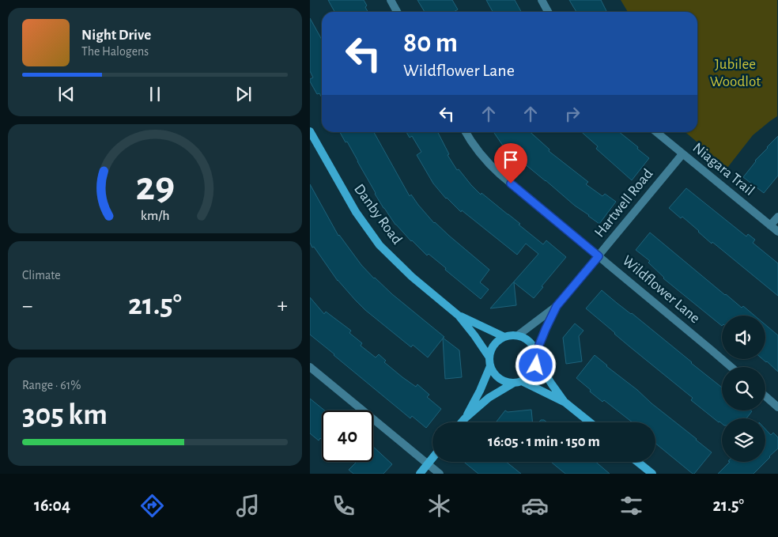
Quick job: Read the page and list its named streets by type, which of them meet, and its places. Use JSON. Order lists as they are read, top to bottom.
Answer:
{
  "streets": {
    "street": [
      "Niagara Trail",
      "Hartwell Road",
      "Danby Road",
      "Wildflower Lane"
    ]
  },
  "crossings": [
    ["Niagara Trail", "Hartwell Road"],
    ["Hartwell Road", "Danby Road"],
    ["Hartwell Road", "Wildflower Lane"]
  ],
  "parks": ["Jubilee Woodlot"],
  "page": {
    "turn": ["80 m", "Wildflower Lane"],
    "song": ["Night Drive", "The Halogens"],
    "tile": [
      "Climate",
      ["Range · 61%", "305 km"]
    ],
    "heat": ["−", "21.5°", "+"],
    "limit": "40",
    "trip": "16:05 · 1 min · 150 m",
    "tabs": ["16:04", "21.5°"],
    "gauge": ["29", "km/h"]
  }
}
